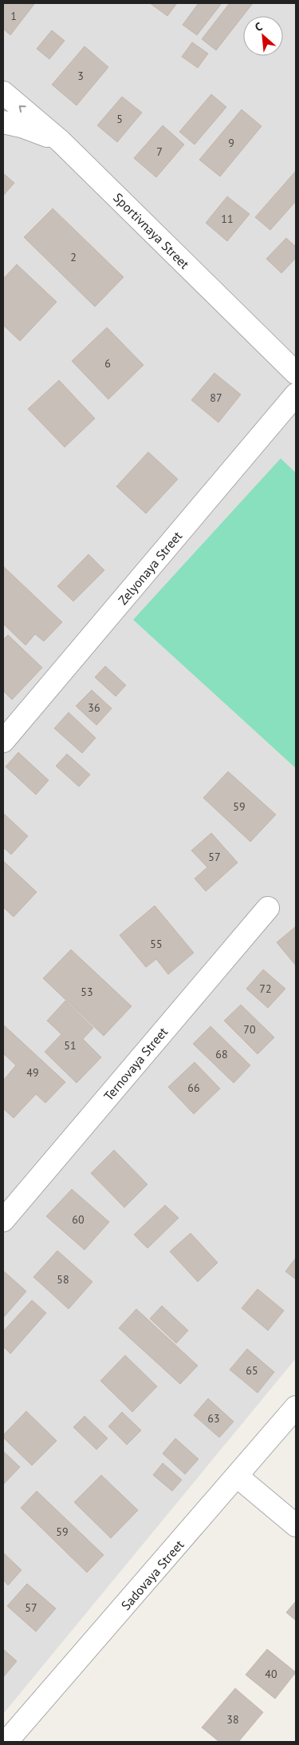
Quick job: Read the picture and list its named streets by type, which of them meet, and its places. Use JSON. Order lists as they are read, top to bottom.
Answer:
{
  "streets": {
    "street": [
      "Sportivnaya Street",
      "Zelyonaya Street",
      "Ternovaya Street",
      "Sadovaya Street"
    ]
  },
  "house_numbers": [
    "1",
    "3",
    "5",
    "9",
    "7",
    "11",
    "2",
    "6",
    "87",
    "36",
    "59",
    "57",
    "55",
    "72",
    "53",
    "70",
    "51",
    "68",
    "49",
    "66",
    "60",
    "58",
    "65",
    "63",
    "59",
    "57",
    "40",
    "38"
  ],
  "north": "top left"
}
